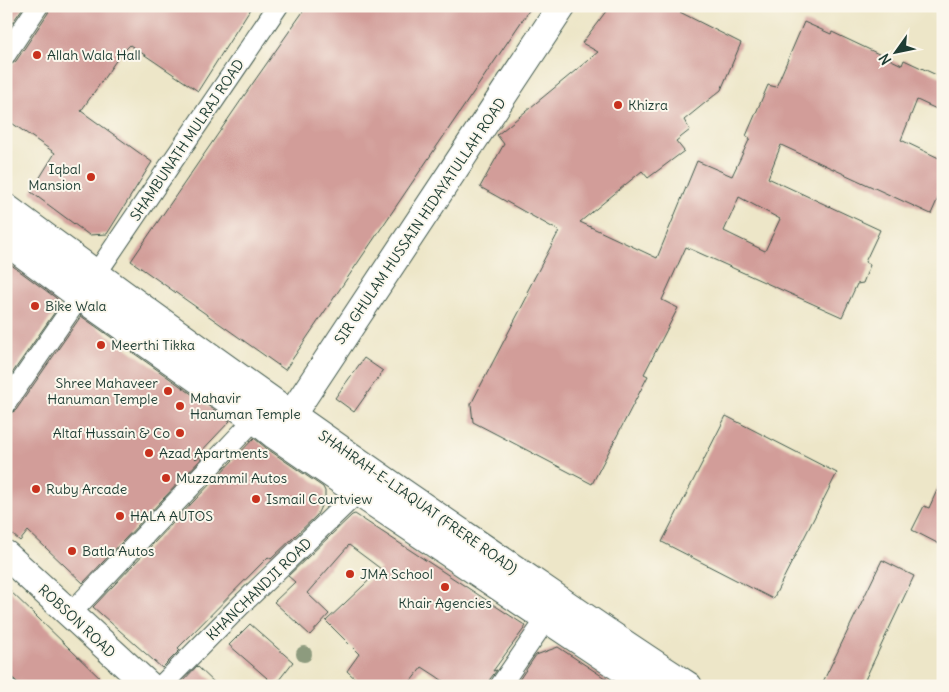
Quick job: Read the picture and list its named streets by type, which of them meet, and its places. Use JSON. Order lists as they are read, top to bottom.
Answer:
{
  "streets": {
    "main road": ["SIR GHULAM HUSSAIN HIDAYATULLAH ROAD", "SHAHRAH-E-LIAQUAT (FRERE ROAD)", "ROBSON ROAD"],
    "street": ["SHAMBUNATH MULRAJ ROAD", "KHANCHANDJI ROAD"]
  },
  "crossings": [
    ["SHAMBUNATH MULRAJ ROAD", "SHAHRAH-E-LIAQUAT (FRERE ROAD)"],
    ["SIR GHULAM HUSSAIN HIDAYATULLAH ROAD", "SHAHRAH-E-LIAQUAT (FRERE ROAD)"],
    ["SHAHRAH-E-LIAQUAT (FRERE ROAD)", "KHANCHANDJI ROAD"]
  ],
  "places": [
    "Allah Wala Hall",
    "Khizra",
    "Iqbal Mansion",
    "Bike Wala",
    "Meerthi Tikka",
    "Shree Mahaveer Hanuman Temple",
    "Mahavir Hanuman Temple",
    "Altaf Hussain & Co",
    "Azad Apartments",
    "Muzzammil Autos",
    "Ruby Arcade",
    "Ismail Courtview",
    "HALA AUTOS",
    "Batla Autos",
    "JMA School",
    "Khair Agencies"
  ],
  "north": "bottom left"
}
